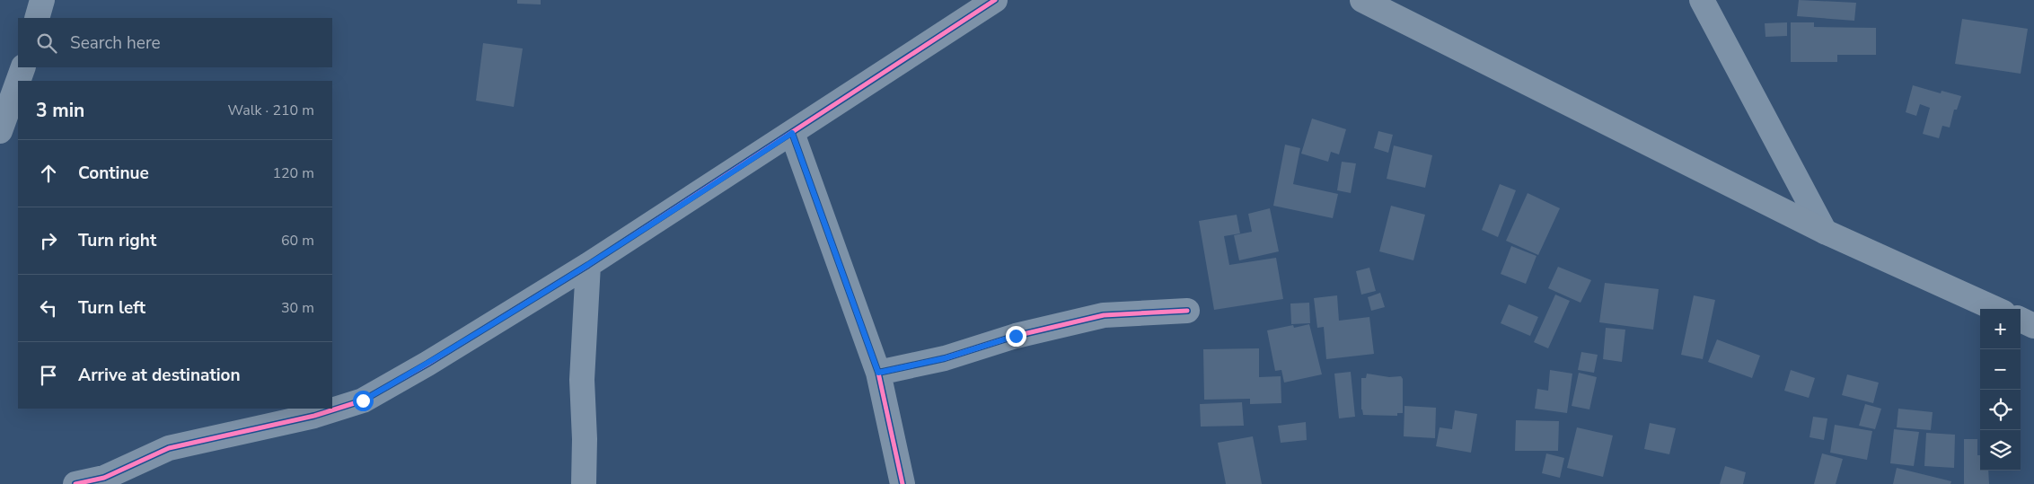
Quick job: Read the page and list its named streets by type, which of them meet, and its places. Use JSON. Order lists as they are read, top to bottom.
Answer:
{
  "page": {
    "search": "Search here",
    "heading": ["3 min", "Walk · 210 m"],
    "list": [
      ["Continue", "120 m"],
      ["Turn right", "60 m"],
      ["Turn left", "30 m"],
      "Arrive at destination"
    ],
    "map_buttons": ["+", "−"]
  }
}
